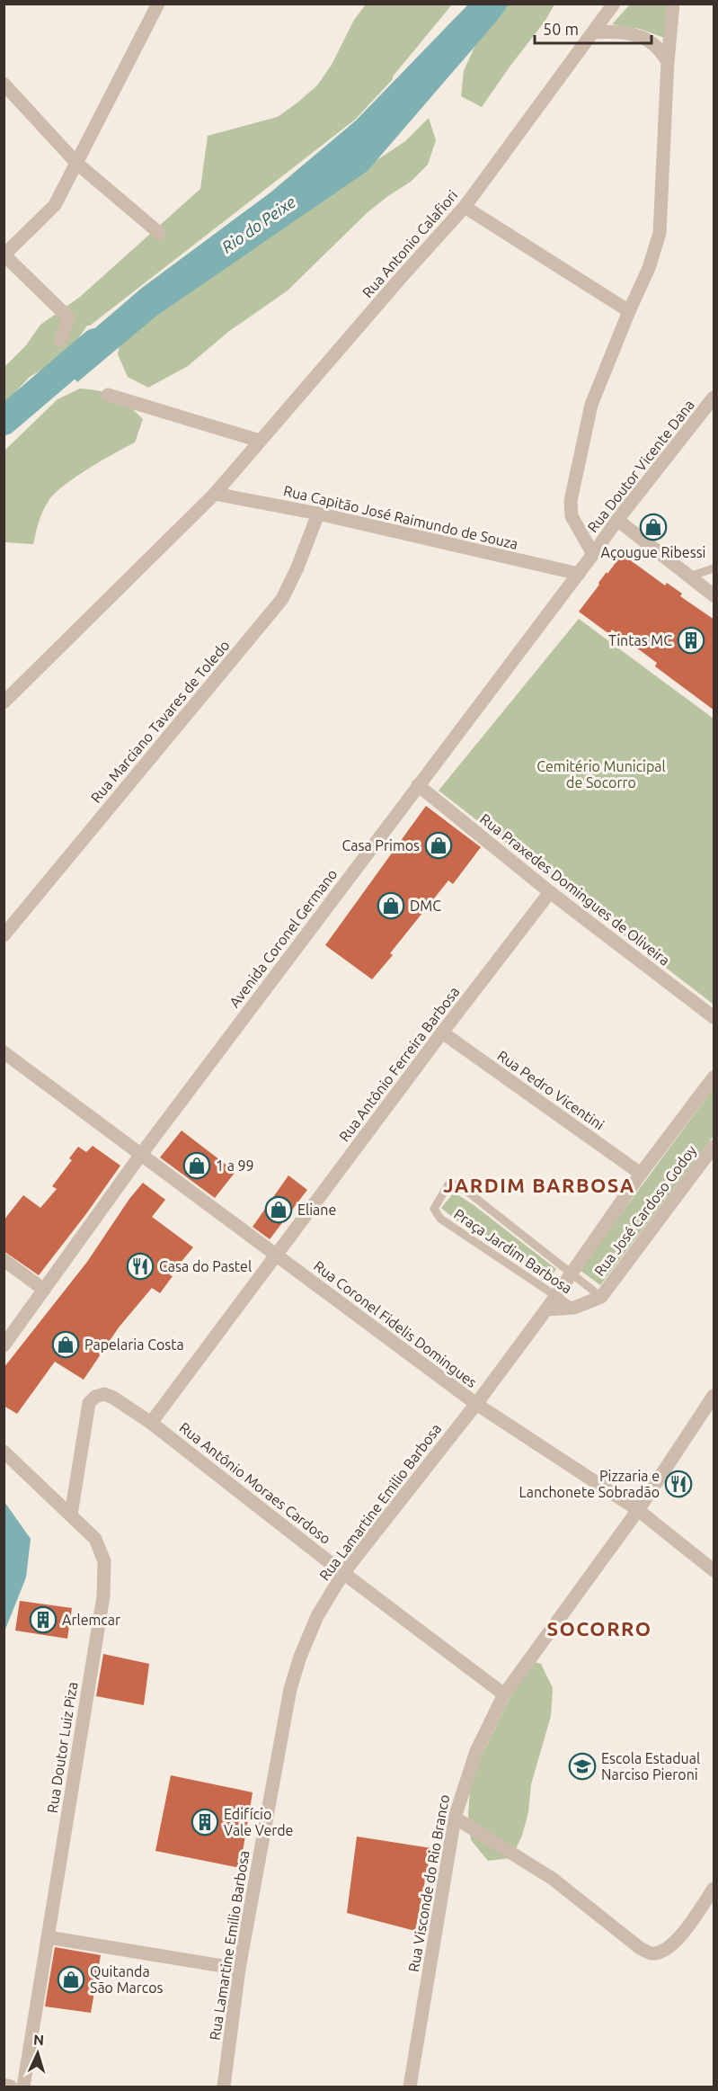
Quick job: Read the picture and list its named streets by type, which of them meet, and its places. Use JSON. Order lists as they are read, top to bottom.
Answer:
{
  "streets": {
    "street": [
      "Rua Antonio Calafiori",
      "Rua Doutor Vicente Dana",
      "Rua Capitão José Raimundo de Souza",
      "Rua Marciano Tavares de Toledo",
      "Rua Praxedes Domingues de Oliveira",
      "Avenida Coronel Germano",
      "Rua Antônio Ferreira Barbosa",
      "Rua Pedro Vicentini",
      "Rua José Cardoso Godoy",
      "Rua Coronel Fidelis Domingues",
      "Rua Antônio Moraes Cardoso",
      "Rua Lamartine Emilio Barbosa",
      "Rua Doutor Luiz Piza",
      "Rua Visconde do Rio Branco"
    ],
    "lane": ["Praça Jardim Barbosa"]
  },
  "crossings": [
    ["Rua Antonio Calafiori", "Rua Capitão José Raimundo de Souza"],
    ["Rua Doutor Vicente Dana", "Avenida Coronel Germano"],
    ["Rua Capitão José Raimundo de Souza", "Rua Marciano Tavares de Toledo"],
    ["Rua Capitão José Raimundo de Souza", "Avenida Coronel Germano"],
    ["Rua Praxedes Domingues de Oliveira", "Avenida Coronel Germano"],
    ["Rua Praxedes Domingues de Oliveira", "Rua Antônio Ferreira Barbosa"],
    ["Avenida Coronel Germano", "Rua Coronel Fidelis Domingues"],
    ["Rua Antônio Ferreira Barbosa", "Rua Pedro Vicentini"],
    ["Rua Antônio Ferreira Barbosa", "Rua Coronel Fidelis Domingues"],
    ["Rua Antônio Ferreira Barbosa", "Rua Antônio Moraes Cardoso"],
    ["Rua Pedro Vicentini", "Rua José Cardoso Godoy"],
    ["Rua José Cardoso Godoy", "Praça Jardim Barbosa"],
    ["Rua José Cardoso Godoy", "Rua Lamartine Emilio Barbosa"],
    ["Rua Coronel Fidelis Domingues", "Rua Lamartine Emilio Barbosa"],
    ["Rua Coronel Fidelis Domingues", "Rua Visconde do Rio Branco"],
    ["Rua Antônio Moraes Cardoso", "Rua Lamartine Emilio Barbosa"],
    ["Rua Antônio Moraes Cardoso", "Rua Doutor Luiz Piza"],
    ["Rua Antônio Moraes Cardoso", "Rua Visconde do Rio Branco"]
  ],
  "districts": ["JARDIM BARBOSA", "SOCORRO"],
  "water": ["Rio do Peixe"],
  "parks": ["Cemitério Municipal de Socorro"],
  "places": {
    "shop": [
      "Açougue Ribessi",
      "Casa Primos",
      "DMC",
      "1 a 99",
      "Eliane",
      "Papelaria Costa",
      "Quitanda São Marcos"
    ],
    "building": ["Tintas MC", "Arlemcar", "Edifício Vale Verde"],
    "restaurant": ["Casa do Pastel", "Pizzaria e Lanchonete Sobradão"],
    "school or university": ["Escola Estadual Narciso Pieroni"]
  },
  "scale_bar": "50 m",
  "north": "top"
}
